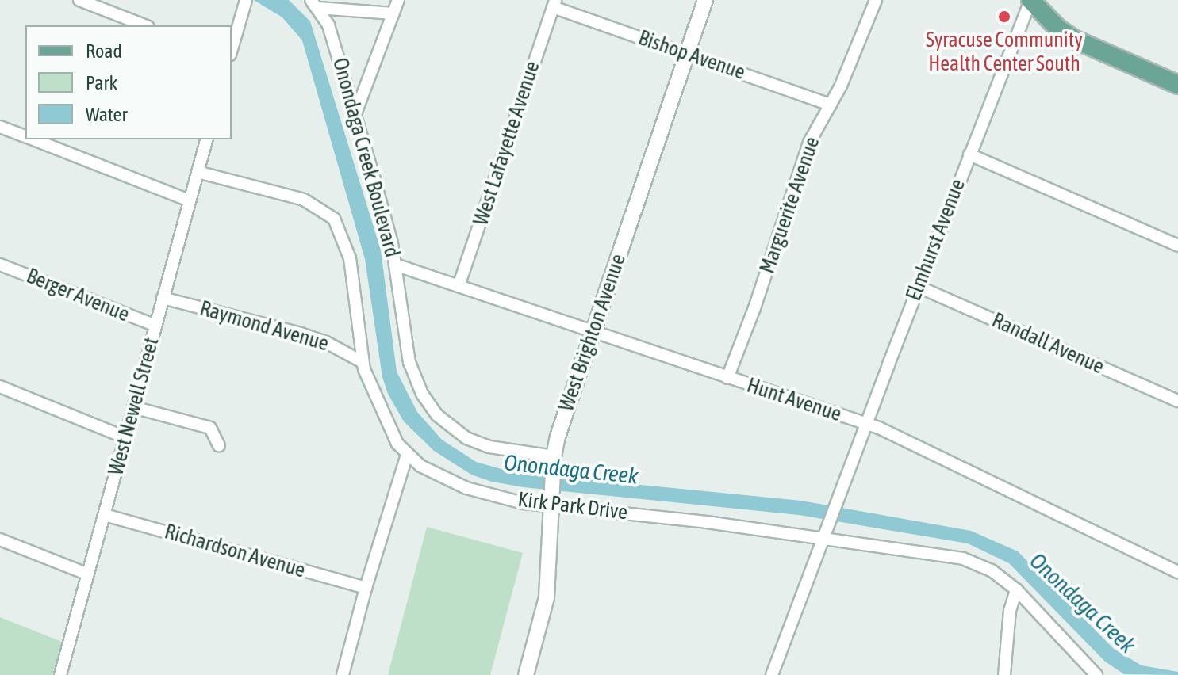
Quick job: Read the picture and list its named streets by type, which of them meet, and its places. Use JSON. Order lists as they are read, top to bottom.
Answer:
{
  "streets": {
    "street": [
      "Bishop Avenue",
      "West Lafayette Avenue",
      "Onondaga Creek Boulevard",
      "Marguerite Avenue",
      "Elmhurst Avenue",
      "Berger Avenue",
      "Raymond Avenue",
      "West Brighton Avenue",
      "Randall Avenue",
      "Hunt Avenue",
      "West Newell Street",
      "Kirk Park Drive",
      "Richardson Avenue"
    ]
  },
  "crossings": [
    ["Bishop Avenue", "West Lafayette Avenue"],
    ["Bishop Avenue", "Marguerite Avenue"],
    ["Bishop Avenue", "West Brighton Avenue"],
    ["West Lafayette Avenue", "Hunt Avenue"],
    ["Onondaga Creek Boulevard", "West Brighton Avenue"],
    ["Onondaga Creek Boulevard", "Hunt Avenue"],
    ["Marguerite Avenue", "Hunt Avenue"],
    ["Elmhurst Avenue", "Randall Avenue"],
    ["Elmhurst Avenue", "Hunt Avenue"],
    ["Elmhurst Avenue", "Kirk Park Drive"],
    ["Berger Avenue", "West Newell Street"],
    ["Raymond Avenue", "West Newell Street"],
    ["Raymond Avenue", "Kirk Park Drive"],
    ["West Brighton Avenue", "Hunt Avenue"],
    ["West Brighton Avenue", "Kirk Park Drive"],
    ["West Newell Street", "Kirk Park Drive"],
    ["West Newell Street", "Richardson Avenue"]
  ],
  "water": ["Onondaga Creek"],
  "places": ["Syracuse Community Health Center South"],
  "legend": ["Road", "Park", "Water"]
}
